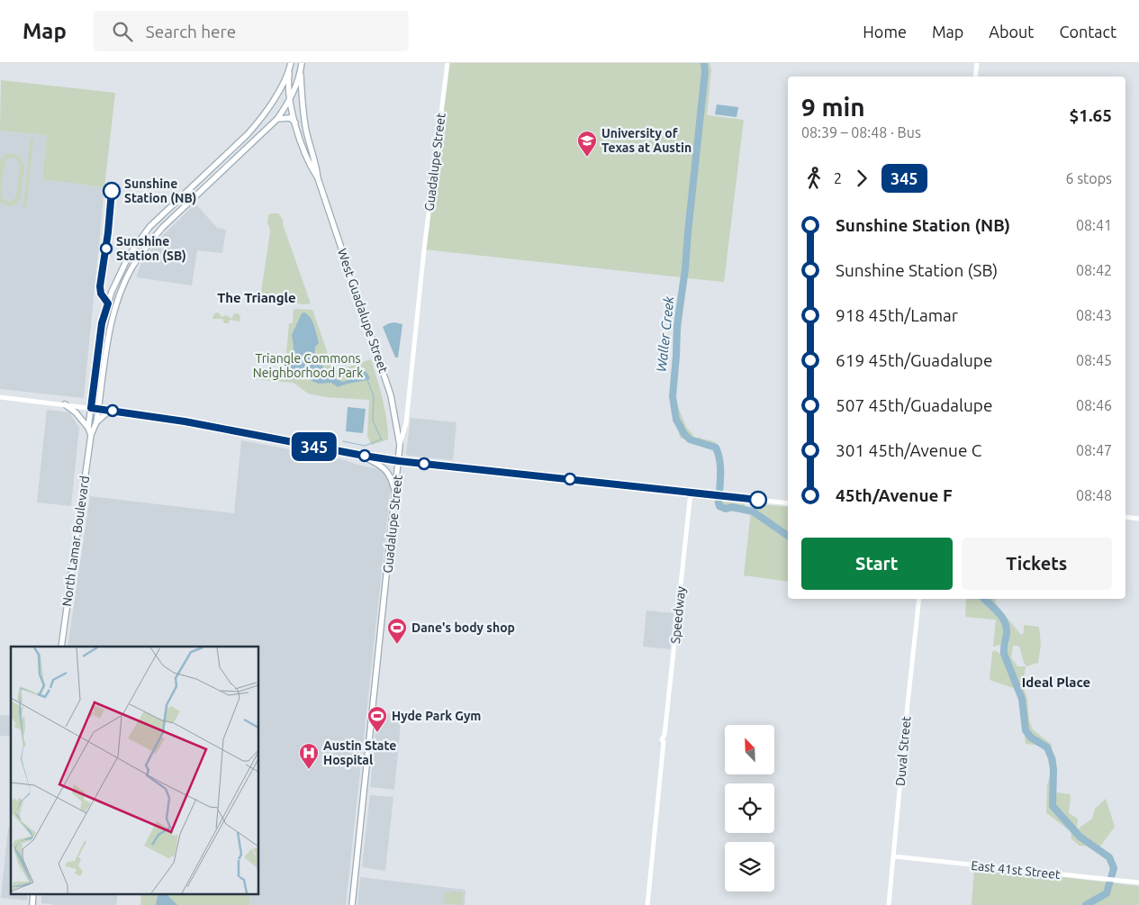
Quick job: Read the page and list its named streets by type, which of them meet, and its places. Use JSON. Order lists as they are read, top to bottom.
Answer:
{
  "streets": {
    "main road": ["Guadalupe Street", "West Guadalupe Street", "North Lamar Boulevard"],
    "street": ["Speedway", "Duval Street", "East 41st Street"]
  },
  "crossings": [
    ["Guadalupe Street", "West Guadalupe Street"],
    ["West Guadalupe Street", "North Lamar Boulevard"],
    ["Duval Street", "East 41st Street"]
  ],
  "districts": ["The Triangle", "Ideal Place"],
  "water": ["Waller Creek"],
  "parks": ["Triangle Commons Neighborhood Park"],
  "places": {
    "school or university": ["University of Texas at Austin"],
    "other": ["Sunshine Station (NB)", "Sunshine Station (SB)"],
    "sports": ["Dane's body shop", "Hyde Park Gym"],
    "hospital": ["Austin State Hospital"]
  },
  "lines": ["bus line 345"],
  "north": "top left",
  "page": {
    "header": "Map",
    "search": "Search here",
    "nav": [
      "Home",
      "Map",
      "About",
      "Contact"
    ],
    "on_map": "345",
    "heading": ["9 min", "08:39 – 08:48 · Bus", "$1.65"],
    "legs": ["2", "345", "6 stops"],
    "list": [
      {
        "name": "Sunshine Station (NB)",
        "value": "08:41"
      },
      {
        "name": "Sunshine Station (SB)",
        "value": "08:42"
      },
      {
        "name": "918 45th/Lamar",
        "value": "08:43"
      },
      {
        "name": "619 45th/Guadalupe",
        "value": "08:45"
      },
      {
        "name": "507 45th/Guadalupe",
        "value": "08:46"
      },
      {
        "name": "301 45th/Avenue C",
        "value": "08:47"
      },
      {
        "name": "45th/Avenue F",
        "value": "08:48"
      }
    ],
    "buttons": ["Start", "Tickets"]
  }
}
